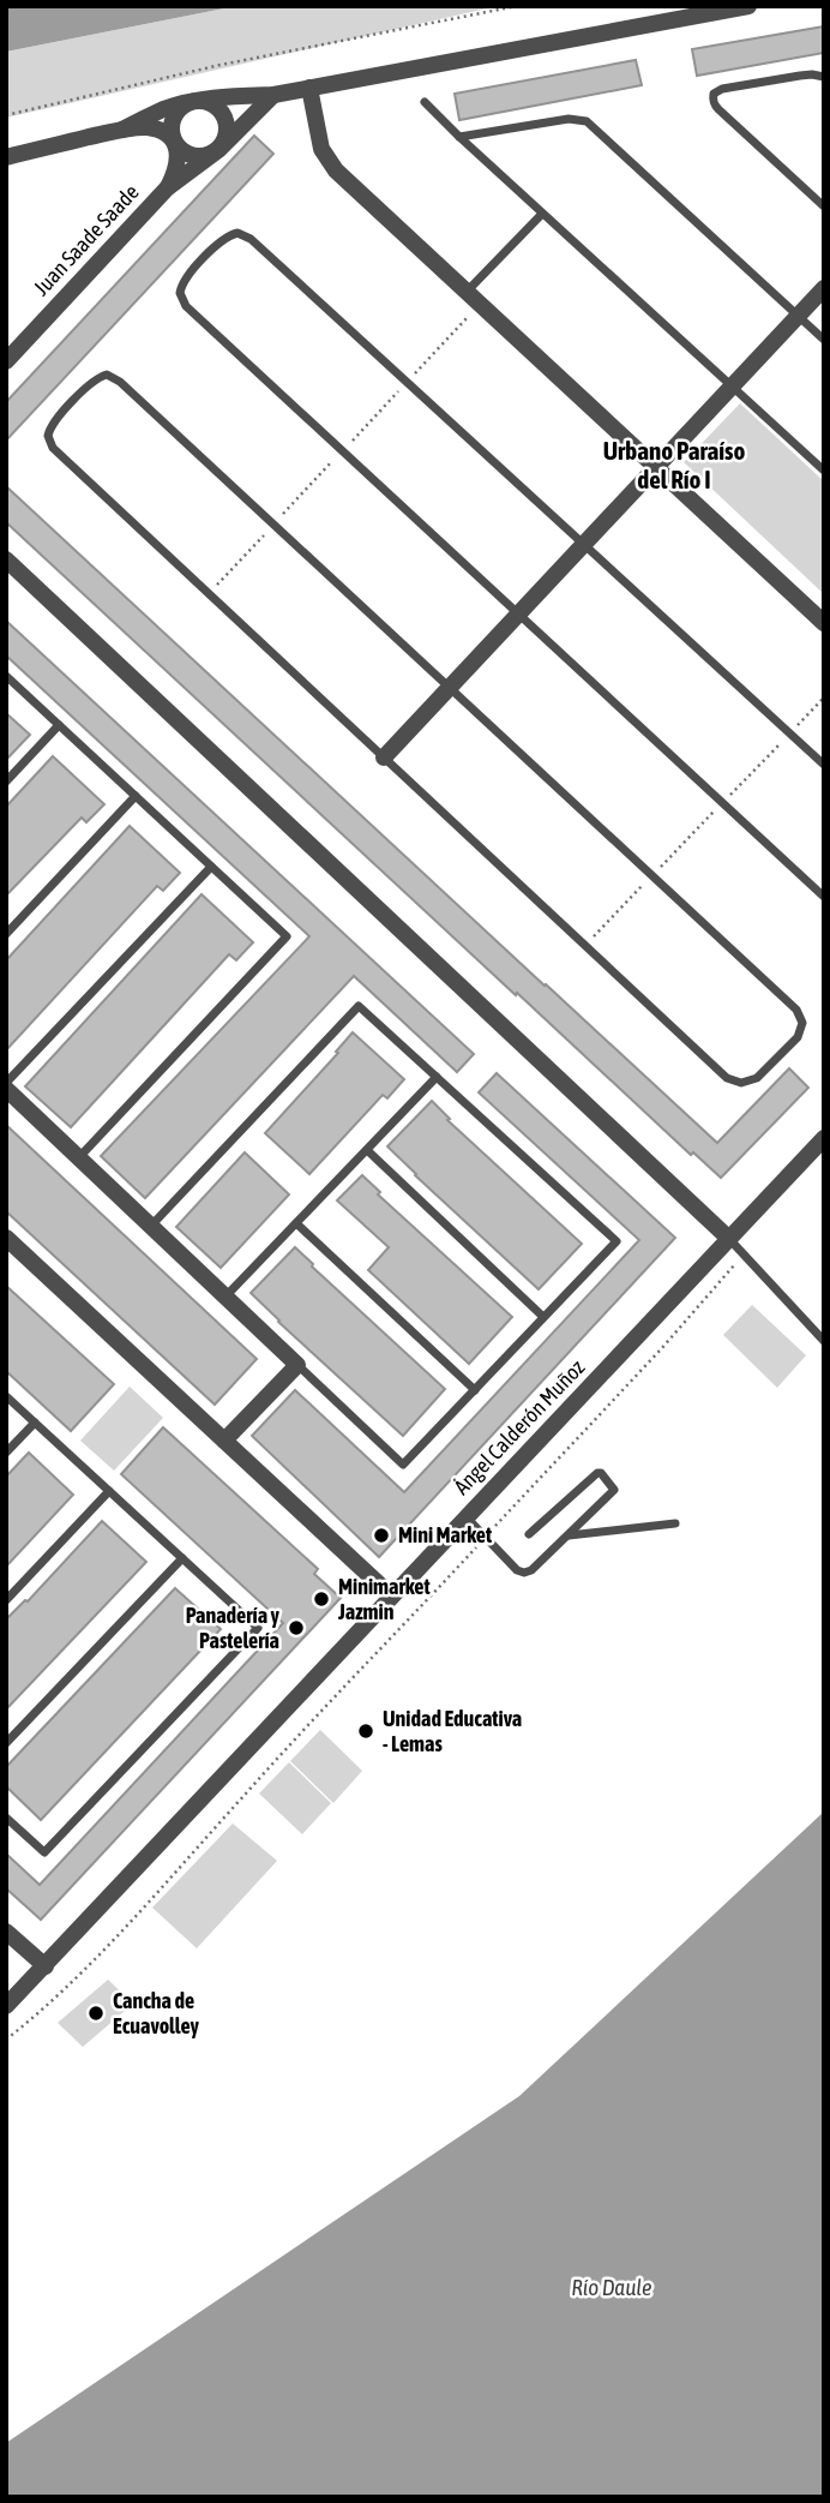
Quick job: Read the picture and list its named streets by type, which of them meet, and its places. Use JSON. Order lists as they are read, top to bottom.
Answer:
{
  "streets": {
    "street": ["Juan Saade Saade", "Ángel Calderón Muñoz"]
  },
  "districts": ["Urbano Paraíso del Río I"],
  "water": ["Río Daule"],
  "places": [
    "Mini Market",
    "Minimarket Jazmin",
    "Panadería y Pastelería",
    "Unidad Educativa - Lemas",
    "Cancha de Ecuavolley"
  ]
}
